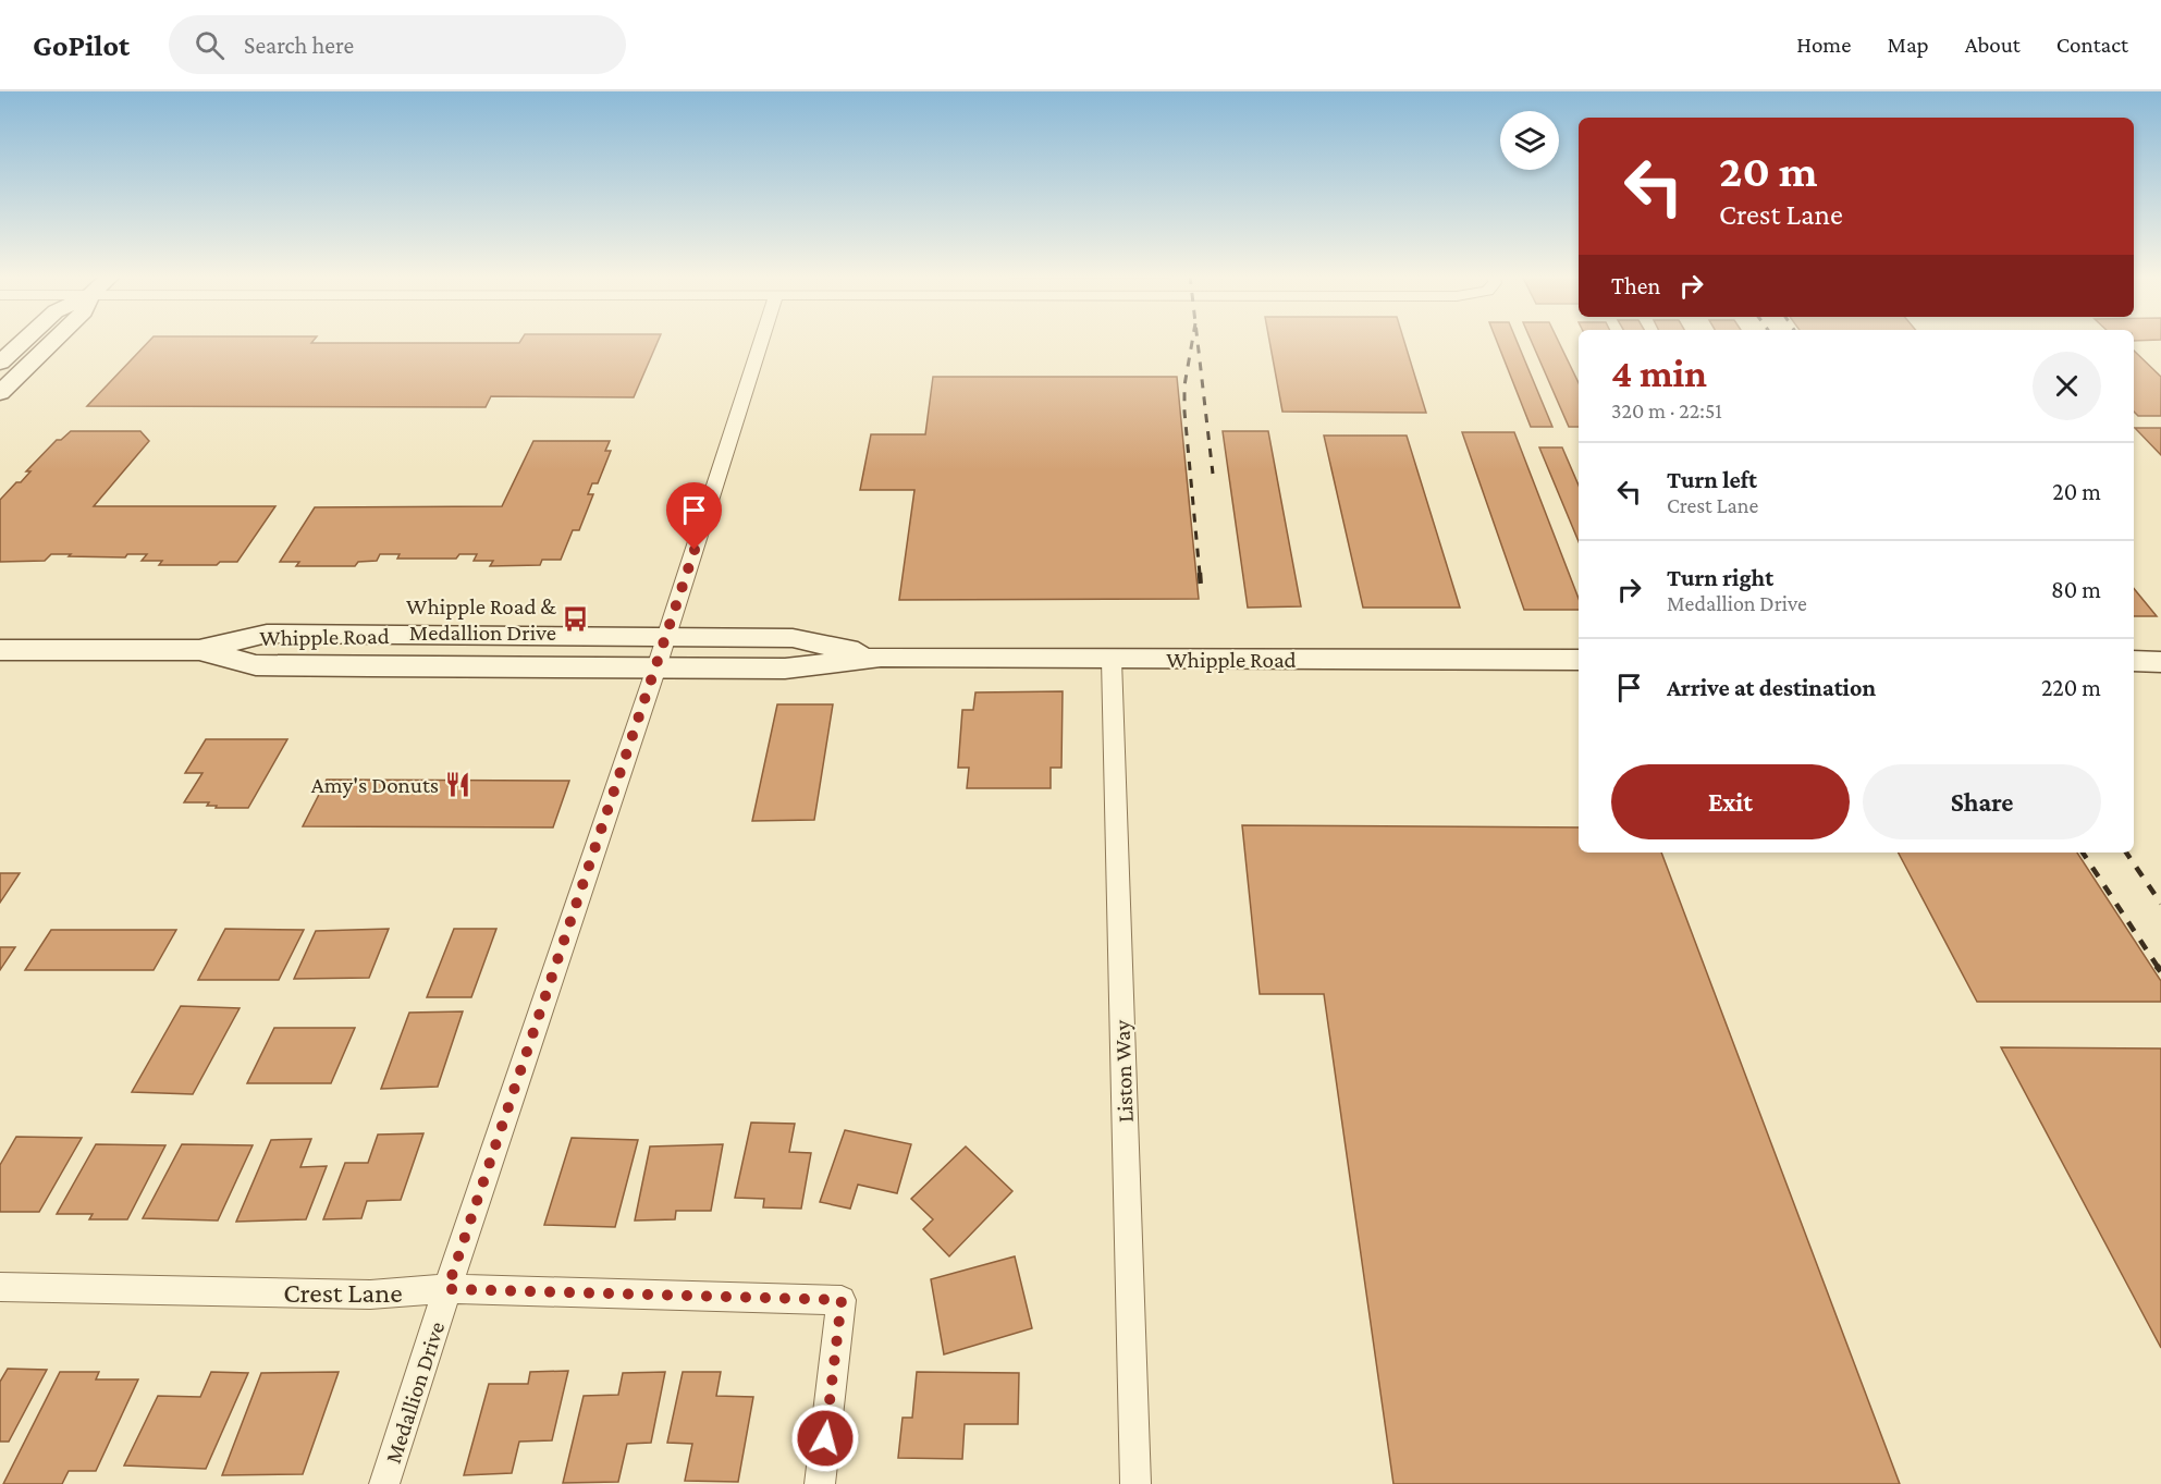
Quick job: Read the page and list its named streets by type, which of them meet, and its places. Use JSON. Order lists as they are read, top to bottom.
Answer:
{
  "streets": {
    "main road": ["Whipple Road"],
    "street": ["Liston Way", "Crest Lane", "Medallion Drive"]
  },
  "crossings": [
    ["Whipple Road", "Liston Way"],
    ["Whipple Road", "Medallion Drive"],
    ["Crest Lane", "Medallion Drive"]
  ],
  "places": {
    "bus stop": ["Whipple Road & Medallion Drive"],
    "restaurant": ["Amy's Donuts"]
  },
  "page": {
    "header": "GoPilot",
    "search": "Search here",
    "nav": [
      "Home",
      "Map",
      "About",
      "Contact"
    ],
    "turn": ["20 m", "Crest Lane"],
    "then": "Then",
    "heading": ["4 min", "320 m · 22:51"],
    "list": [
      {
        "name": "Turn left",
        "note": "Crest Lane",
        "value": "20 m"
      },
      {
        "name": "Turn right",
        "note": "Medallion Drive",
        "value": "80 m"
      },
      {
        "name": "Arrive at destination",
        "value": "220 m"
      }
    ],
    "buttons": ["Exit", "Share"]
  }
}
